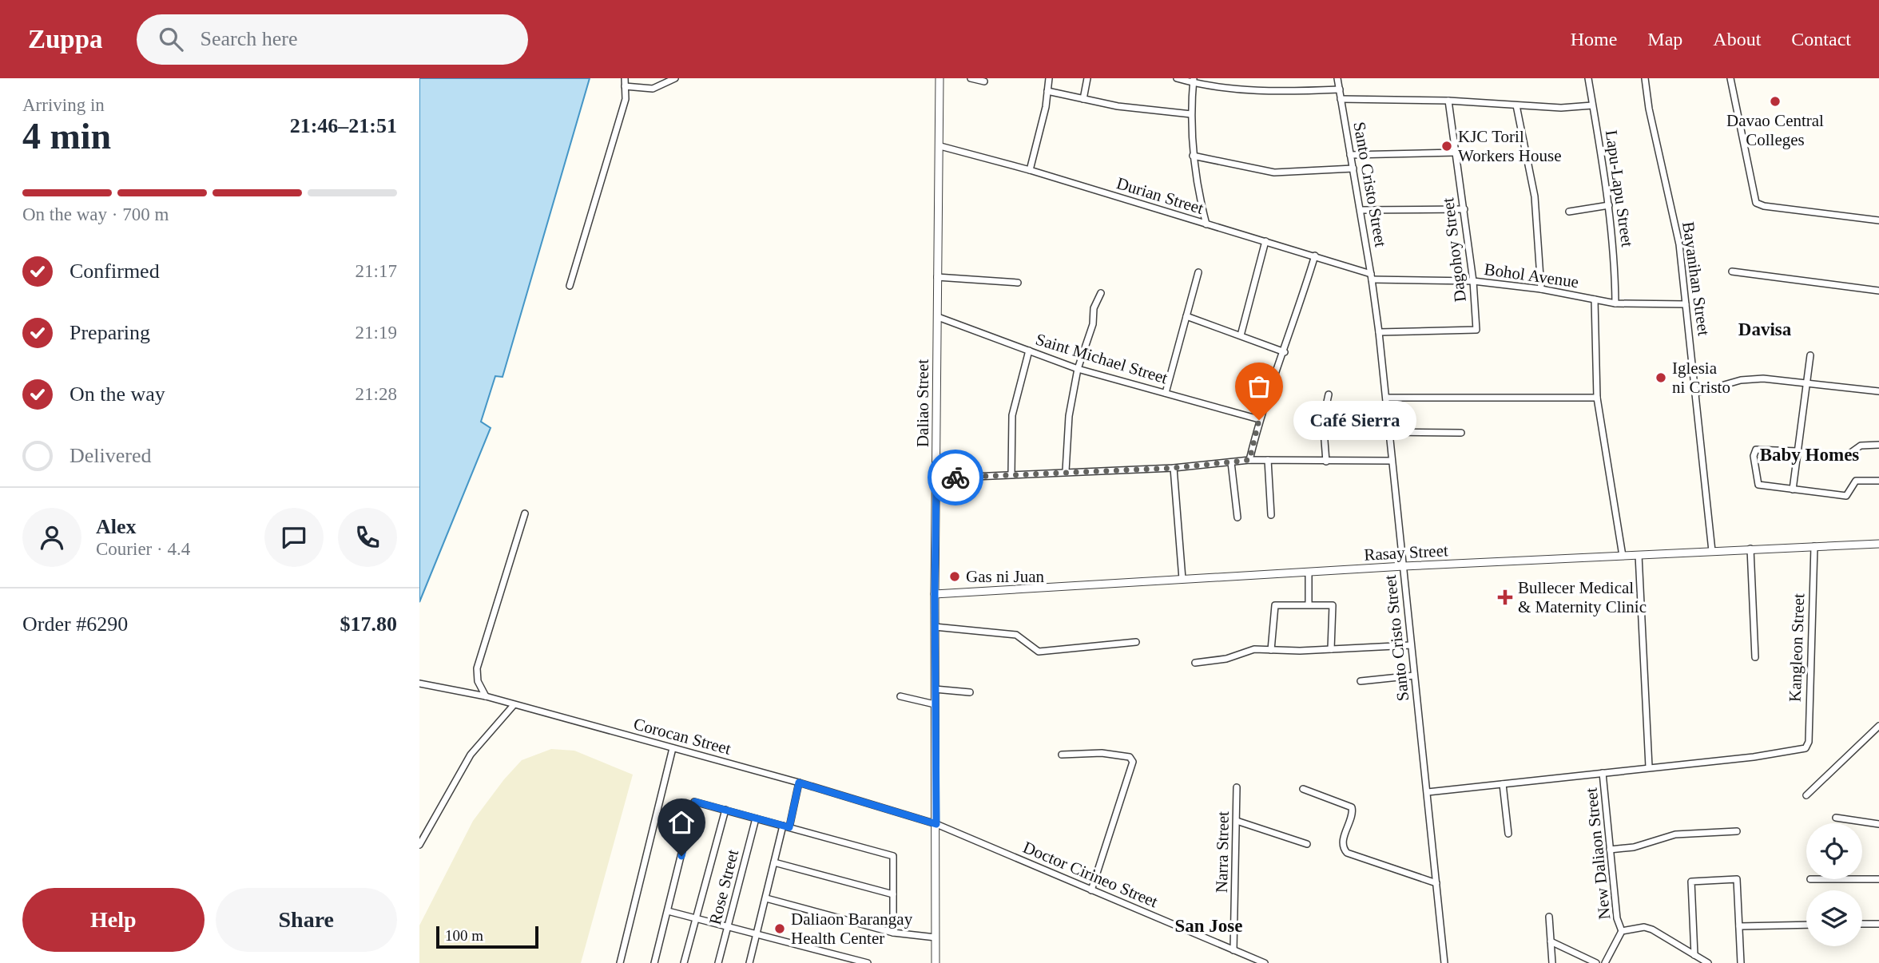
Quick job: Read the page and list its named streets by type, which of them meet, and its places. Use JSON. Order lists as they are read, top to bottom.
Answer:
{
  "streets": {
    "street": [
      "Santo Cristo Street",
      "Lapu-Lapu Street",
      "Durian Street",
      "Dagohoy Street",
      "Bohol Avenue",
      "Bayanihan Street",
      "Saint Michael Street",
      "Daliao Street",
      "Rasay Street",
      "Kangleon Street",
      "Corocan Street",
      "Narra Street",
      "New Daliaon Street",
      "Doctor Cirineo Street",
      "Rose Street"
    ]
  },
  "crossings": [
    ["Santo Cristo Street", "Durian Street"],
    ["Santo Cristo Street", "Dagohoy Street"],
    ["Santo Cristo Street", "Bohol Avenue"],
    ["Santo Cristo Street", "Rasay Street"],
    ["Lapu-Lapu Street", "Bohol Avenue"],
    ["Durian Street", "Bohol Avenue"],
    ["Durian Street", "Daliao Street"],
    ["Dagohoy Street", "Bohol Avenue"],
    ["Bohol Avenue", "Bayanihan Street"],
    ["Bayanihan Street", "Rasay Street"],
    ["Saint Michael Street", "Daliao Street"],
    ["Daliao Street", "Rasay Street"],
    ["Daliao Street", "Corocan Street"],
    ["Daliao Street", "Doctor Cirineo Street"],
    ["Rasay Street", "Kangleon Street"],
    ["Corocan Street", "Doctor Cirineo Street"],
    ["Narra Street", "Doctor Cirineo Street"]
  ],
  "districts": ["Davisa", "Baby Homes", "San Jose"],
  "places": {
    "other": [
      "Davao Central Colleges",
      "KJC Toril Workers House",
      "Iglesia ni Cristo",
      "Café Sierra",
      "Gas ni Juan",
      "Daliaon Barangay Health Center"
    ],
    "health": ["Bullecer Medical & Maternity Clinic"]
  },
  "scale_bar": "100 m",
  "page": {
    "header": "Zuppa",
    "search": "Search here",
    "nav": [
      "Home",
      "Map",
      "About",
      "Contact"
    ],
    "heading": ["4 min", "Arriving in", "21:46–21:51"],
    "panel": [
      "Alex",
      "Courier · 4.4",
      "Order #6290",
      "$17.80"
    ],
    "bar": "On the way · 700 m",
    "list": [
      ["Confirmed", "21:17"],
      ["Preparing", "21:19"],
      ["On the way", "21:28"],
      "Delivered"
    ],
    "bubble": "Café Sierra",
    "buttons": ["Help", "Share"],
    "scale": "100 m"
  }
}
